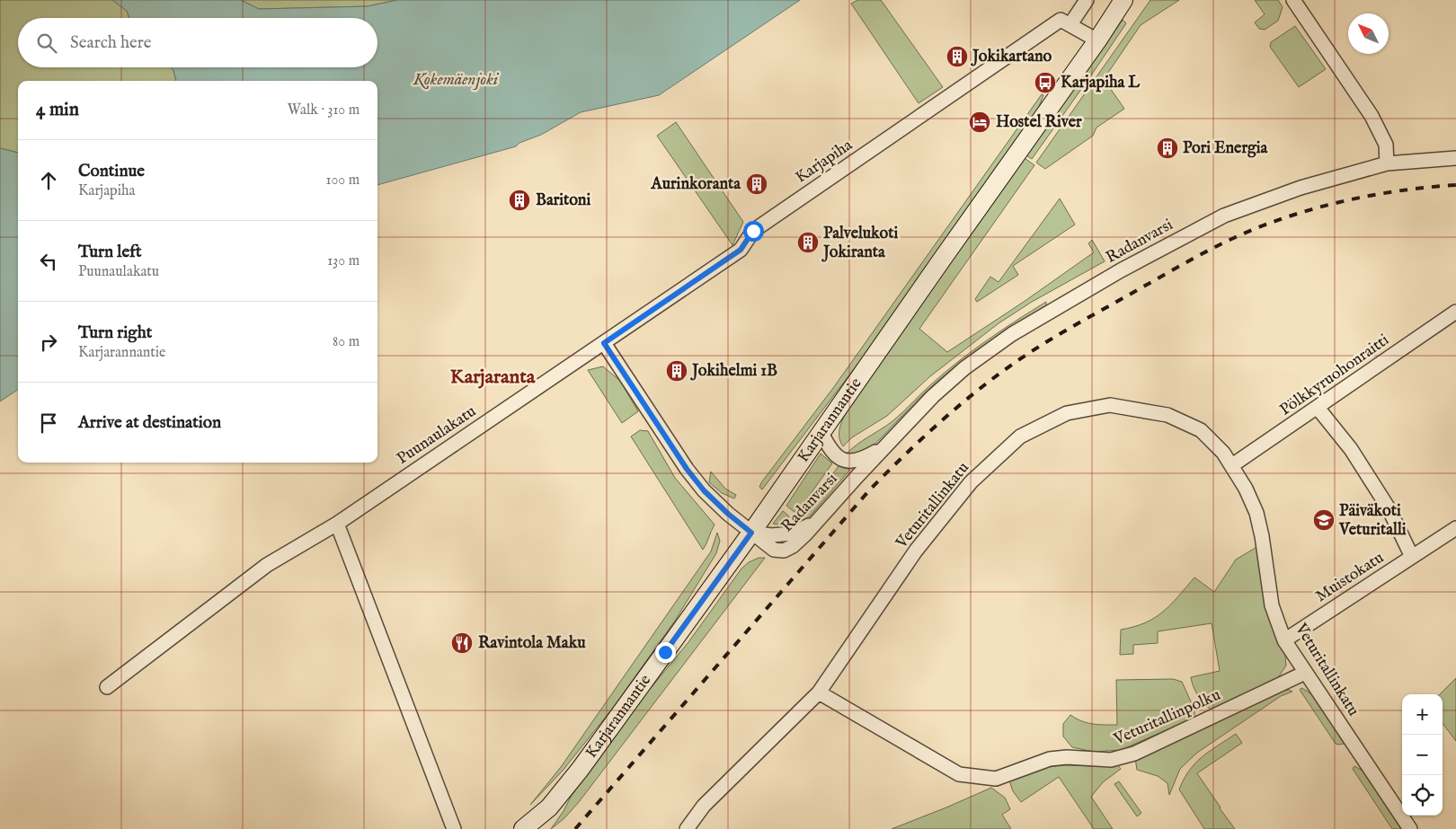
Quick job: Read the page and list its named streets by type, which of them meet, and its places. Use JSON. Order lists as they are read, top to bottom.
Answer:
{
  "streets": {
    "main road": ["Karjarannantie"],
    "street": [
      "Karjapiha",
      "Radanvarsi",
      "Pölkkyruohonraitti",
      "Puunaulakatu",
      "Veturitallinkatu",
      "Muistokatu",
      "Veturitallinpolku"
    ]
  },
  "crossings": [
    ["Karjapiha", "Puunaulakatu"],
    ["Radanvarsi", "Karjarannantie"],
    ["Pölkkyruohonraitti", "Veturitallinkatu"],
    ["Veturitallinkatu", "Muistokatu"],
    ["Veturitallinkatu", "Veturitallinpolku"]
  ],
  "districts": ["Karjaranta"],
  "water": ["Kokemäenjoki"],
  "places": {
    "building": [
      "Jokikartano",
      "Pori Energia",
      "Aurinkoranta",
      "Baritoni",
      "Palvelukoti Jokiranta",
      "Jokihelmi 1B"
    ],
    "bus stop": ["Karjapiha L"],
    "hotel": ["Hostel River"],
    "school or university": ["Päiväkoti Veturitalli"],
    "restaurant": ["Ravintola Maku"]
  },
  "north": "top left",
  "page": {
    "search": "Search here",
    "heading": ["4 min", "Walk · 310 m"],
    "list": [
      ["Continue", "Karjapiha", "100 m"],
      ["Turn left", "Puunaulakatu", "130 m"],
      ["Turn right", "Karjarannantie", "80 m"],
      "Arrive at destination"
    ],
    "map_buttons": ["+", "−"]
  }
}
